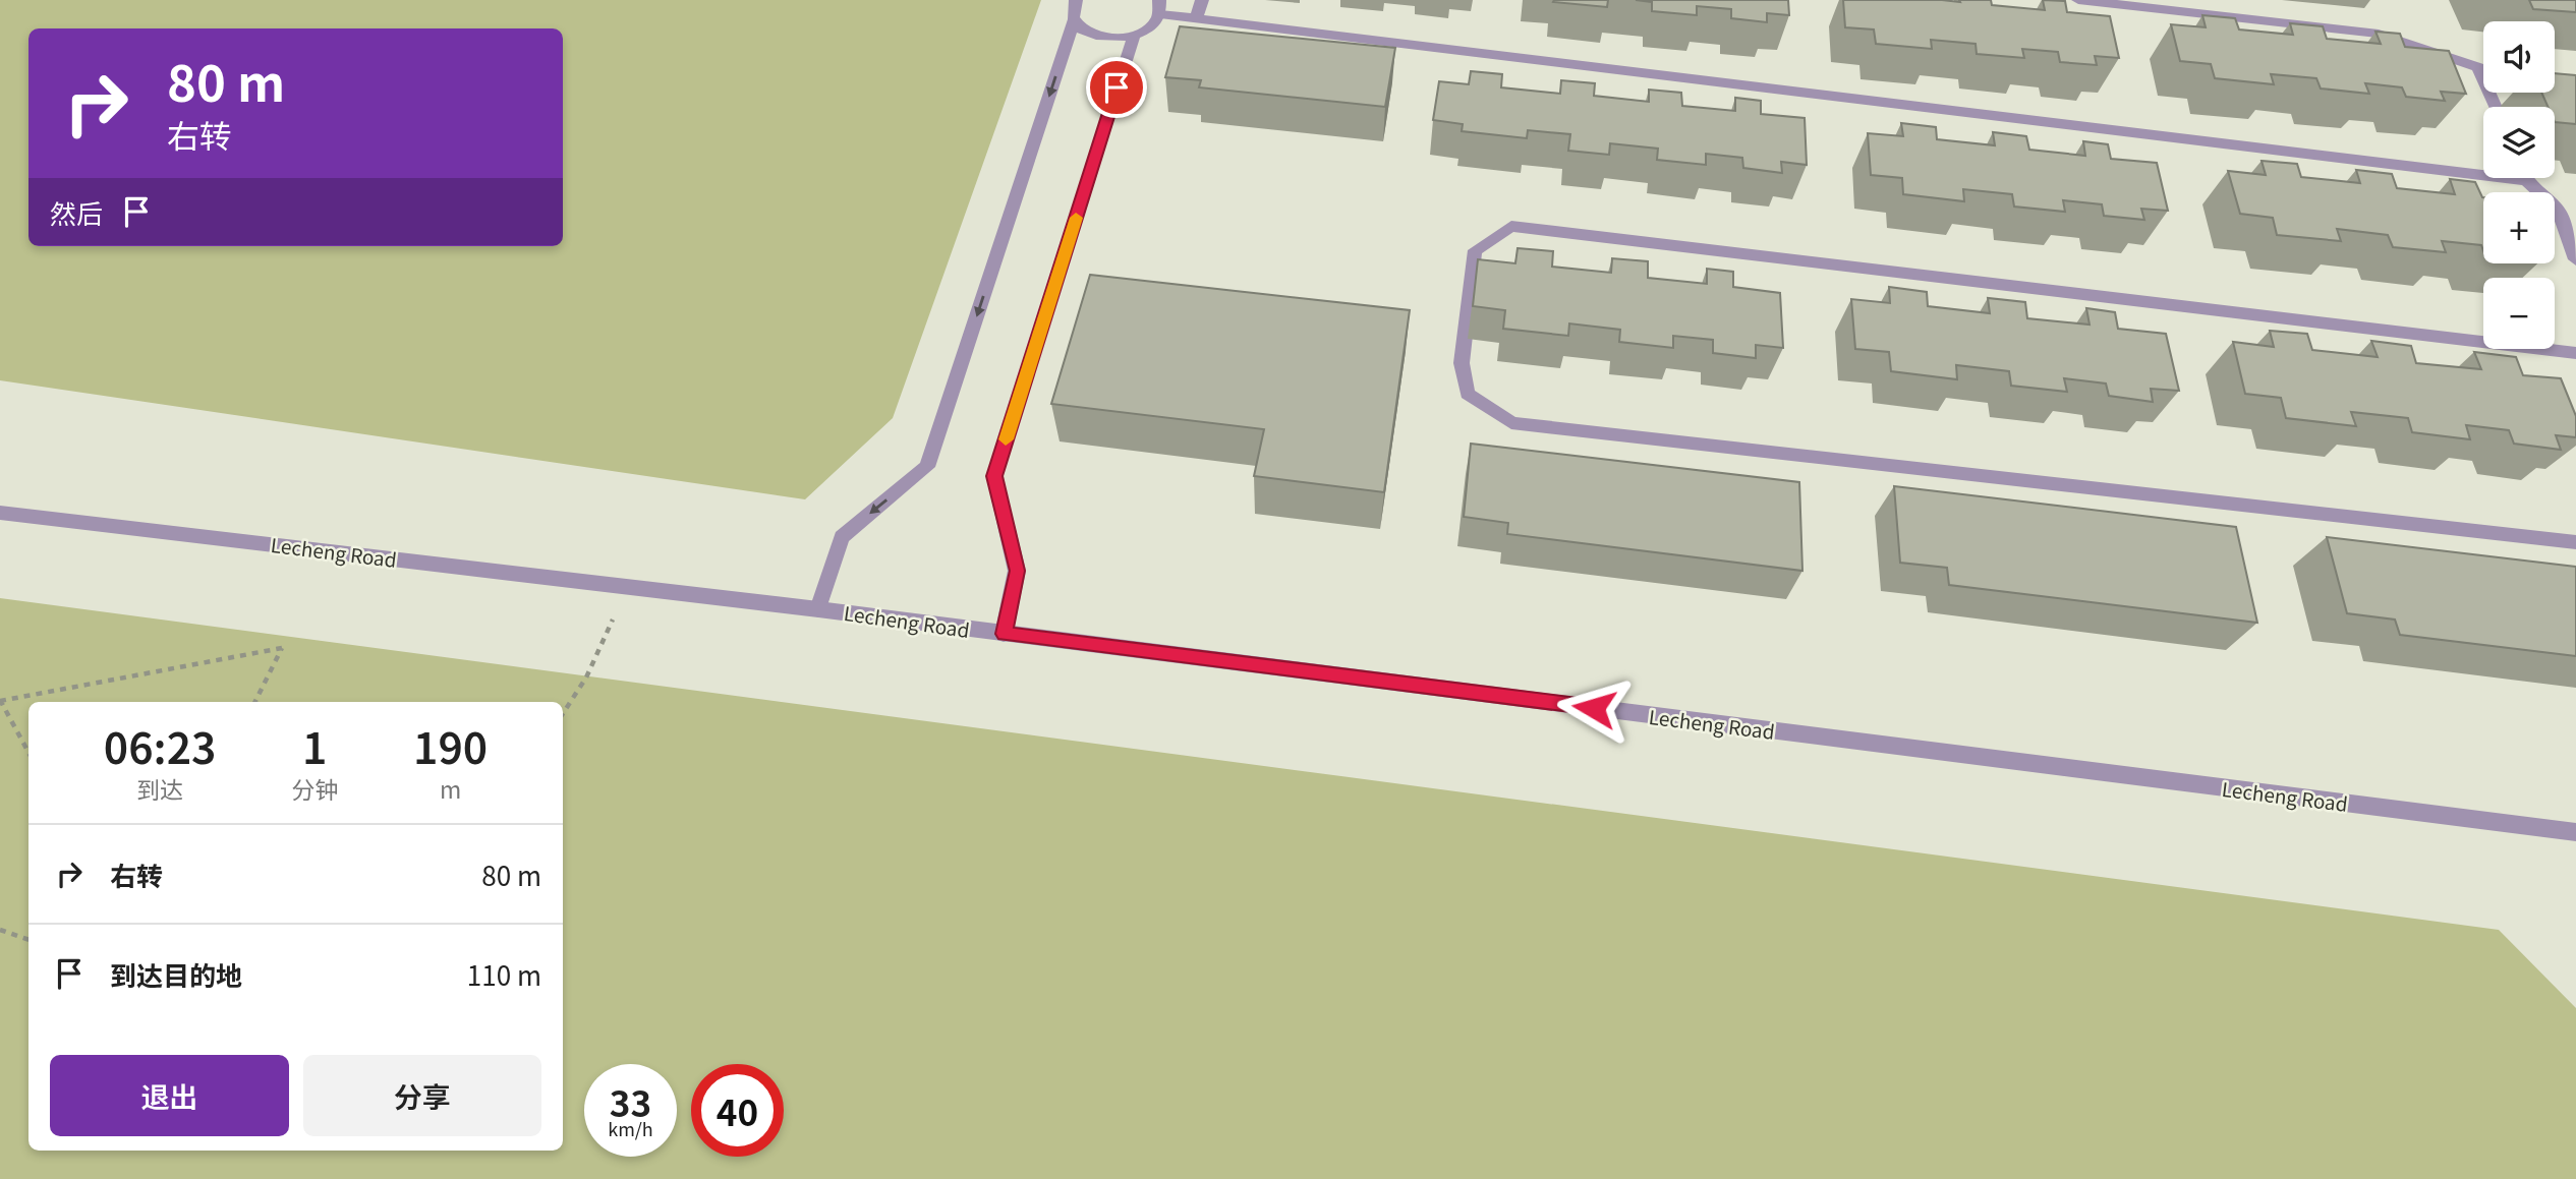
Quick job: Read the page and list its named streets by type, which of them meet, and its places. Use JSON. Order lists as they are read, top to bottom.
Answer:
{
  "streets": {
    "street": ["Lecheng Road"]
  },
  "page": {
    "map_buttons": ["+", "−"],
    "turn": ["80 m", "右转"],
    "then": "然后",
    "eta": [
      "06:23",
      "到达",
      "1",
      "分钟",
      "190",
      "m"
    ],
    "list": [
      {
        "name": "右转",
        "value": "80 m"
      },
      {
        "name": "到达目的地",
        "value": "110 m"
      }
    ],
    "buttons": ["退出", "分享"],
    "speed": "33 km/h",
    "limit": "40"
  }
}
